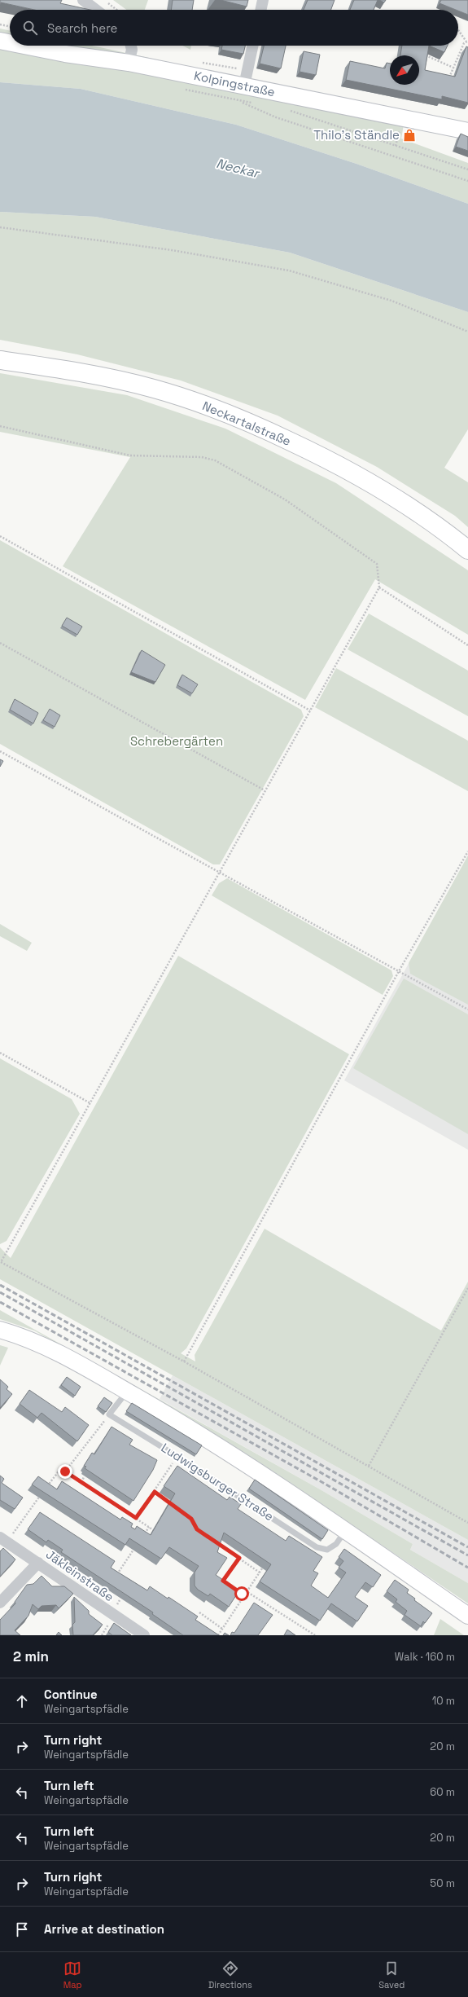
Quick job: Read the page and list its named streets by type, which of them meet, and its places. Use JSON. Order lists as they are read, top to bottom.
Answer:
{
  "streets": {
    "main road": ["Kolpingstraße", "Neckartalstraße"],
    "street": ["Jäkleinstraße"],
    "lane": ["Ludwigsburger Straße"]
  },
  "water": ["Neckar"],
  "parks": ["Schrebergärten"],
  "places": {
    "shop": ["Thilo's Ständle"]
  },
  "north": "bottom left",
  "page": {
    "search": "Search here",
    "heading": ["2 min", "Walk · 160 m"],
    "list": [
      ["Continue", "Weingartspfädle", "10 m"],
      ["Turn right", "Weingartspfädle", "20 m"],
      ["Turn left", "Weingartspfädle", "60 m"],
      ["Turn left", "Weingartspfädle", "20 m"],
      ["Turn right", "Weingartspfädle", "50 m"],
      "Arrive at destination"
    ],
    "nav": ["Map", "Directions", "Saved"]
  }
}
